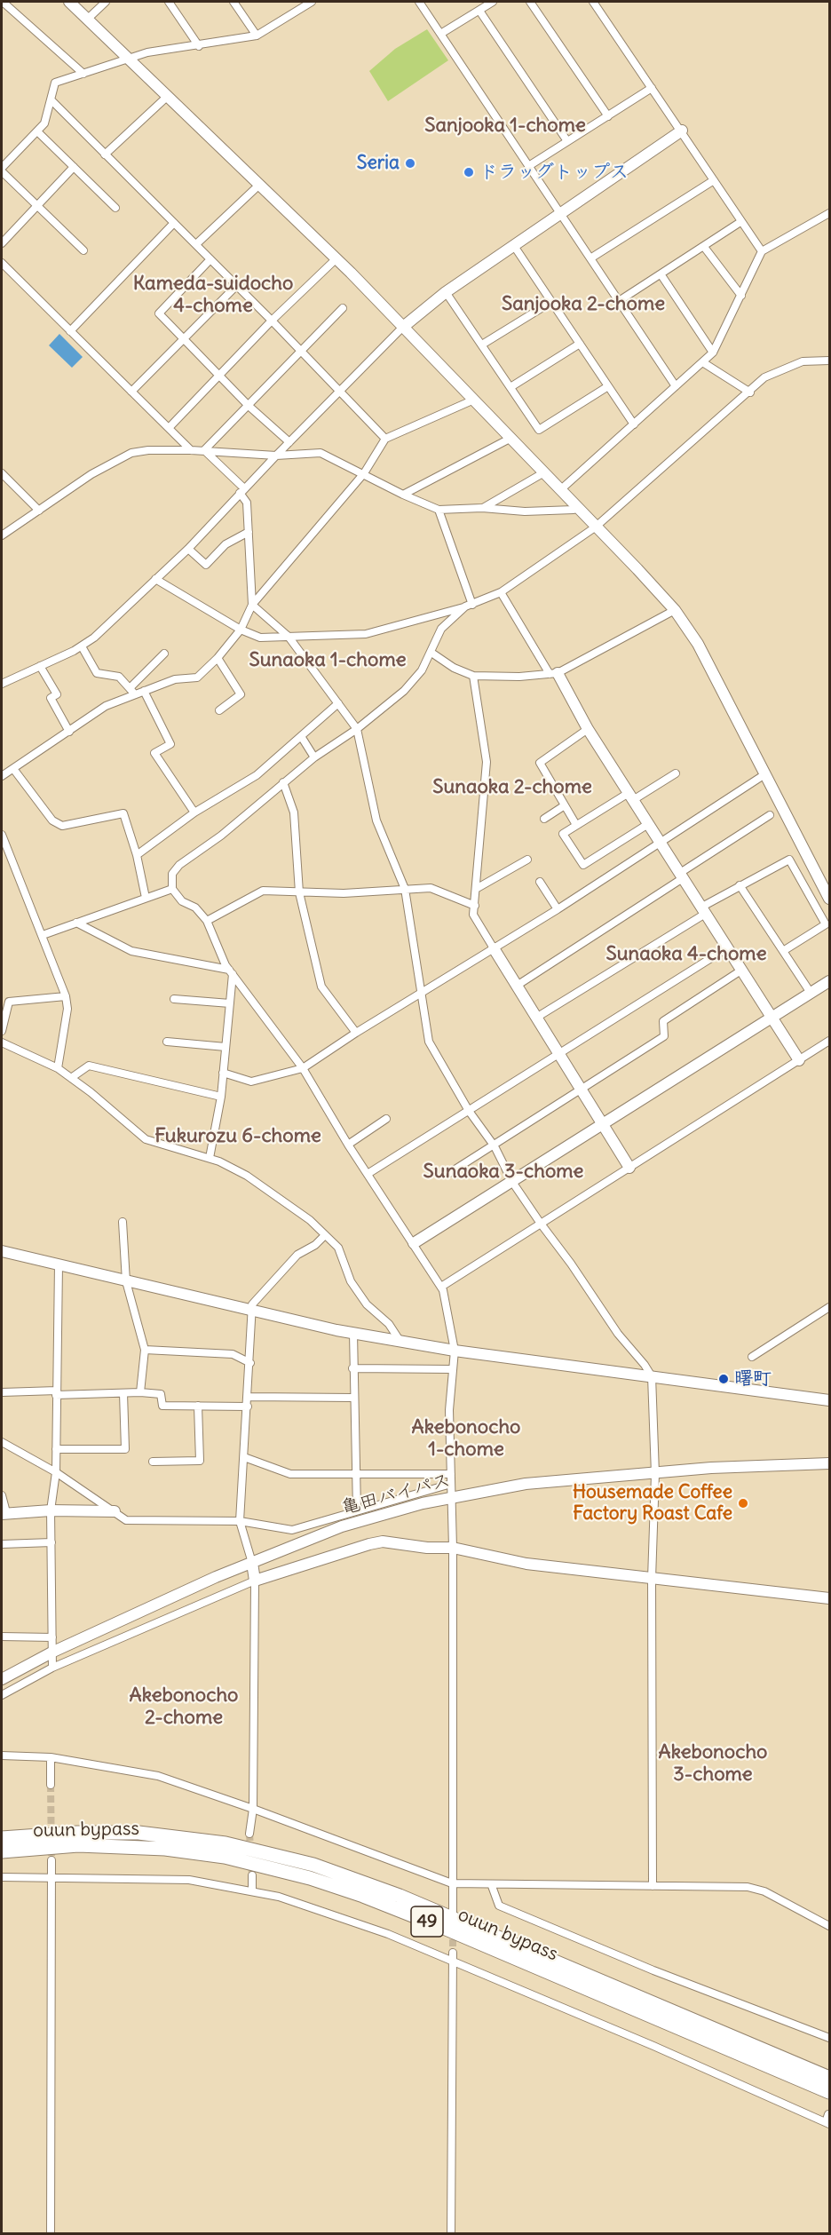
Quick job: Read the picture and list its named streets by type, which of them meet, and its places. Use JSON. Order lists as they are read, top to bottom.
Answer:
{
  "streets": {
    "highway": ["ouun bypass", "49"],
    "street": ["亀田バイパス"]
  },
  "districts": [
    "Sanjooka 1-chome",
    "Kameda-suidocho 4-chome",
    "Sanjooka 2-chome",
    "Sunaoka 1-chome",
    "Sunaoka 2-chome",
    "Sunaoka 4-chome",
    "Fukurozu 6-chome",
    "Sunaoka 3-chome",
    "Akebonocho 1-chome",
    "Akebonocho 2-chome",
    "Akebonocho 3-chome"
  ],
  "places": [
    "Seria",
    "ドラッグトップス",
    "曙町",
    "Housemade Coffee Factory Roast Cafe"
  ]
}
